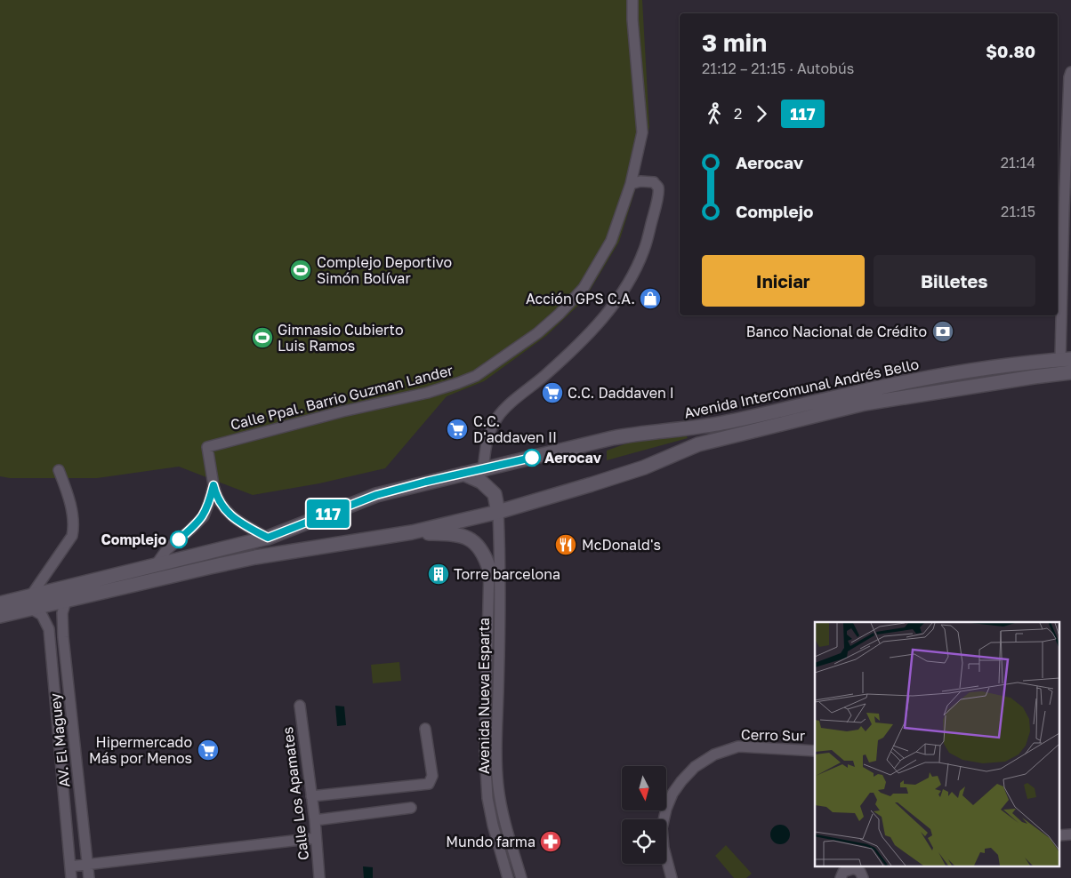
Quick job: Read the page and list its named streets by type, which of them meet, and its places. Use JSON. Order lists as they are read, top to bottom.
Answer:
{
  "streets": {
    "main road": ["Avenida Intercomunal Andrés Bello"],
    "street": [
      "Calle Ppal. Barrio Guzman Lander",
      "Avenida Nueva Esparta",
      "Cerro Sur",
      "AV. El Maguey",
      "Calle Los Apamates"
    ]
  },
  "crossings": [
    ["Avenida Intercomunal Andrés Bello", "Calle Ppal. Barrio Guzman Lander"],
    ["Avenida Intercomunal Andrés Bello", "Avenida Nueva Esparta"],
    ["Avenida Intercomunal Andrés Bello", "AV. El Maguey"]
  ],
  "places": {
    "sports": ["Complejo Deportivo Simón Bolívar", "Gimnasio Cubierto Luis Ramos"],
    "shop": ["Acción GPS C.A."],
    "bank": ["Banco Nacional de Crédito"],
    "supermarket": ["C.C. Daddaven I", "C.C. D'addaven II", "Hipermercado Más por Menos"],
    "other": ["Aerocav", "Complejo"],
    "restaurant": ["McDonald's"],
    "building": ["Torre barcelona"],
    "pharmacy": ["Mundo farma"]
  },
  "lines": ["bus line 117"],
  "north": "bottom",
  "page": {
    "on_map": "117",
    "heading": ["3 min", "21:12 – 21:15 · Autobús", "$0.80"],
    "legs": ["2", "117"],
    "list": [
      {
        "name": "Aerocav",
        "value": "21:14"
      },
      {
        "name": "Complejo",
        "value": "21:15"
      }
    ],
    "buttons": ["Iniciar", "Billetes"]
  }
}
